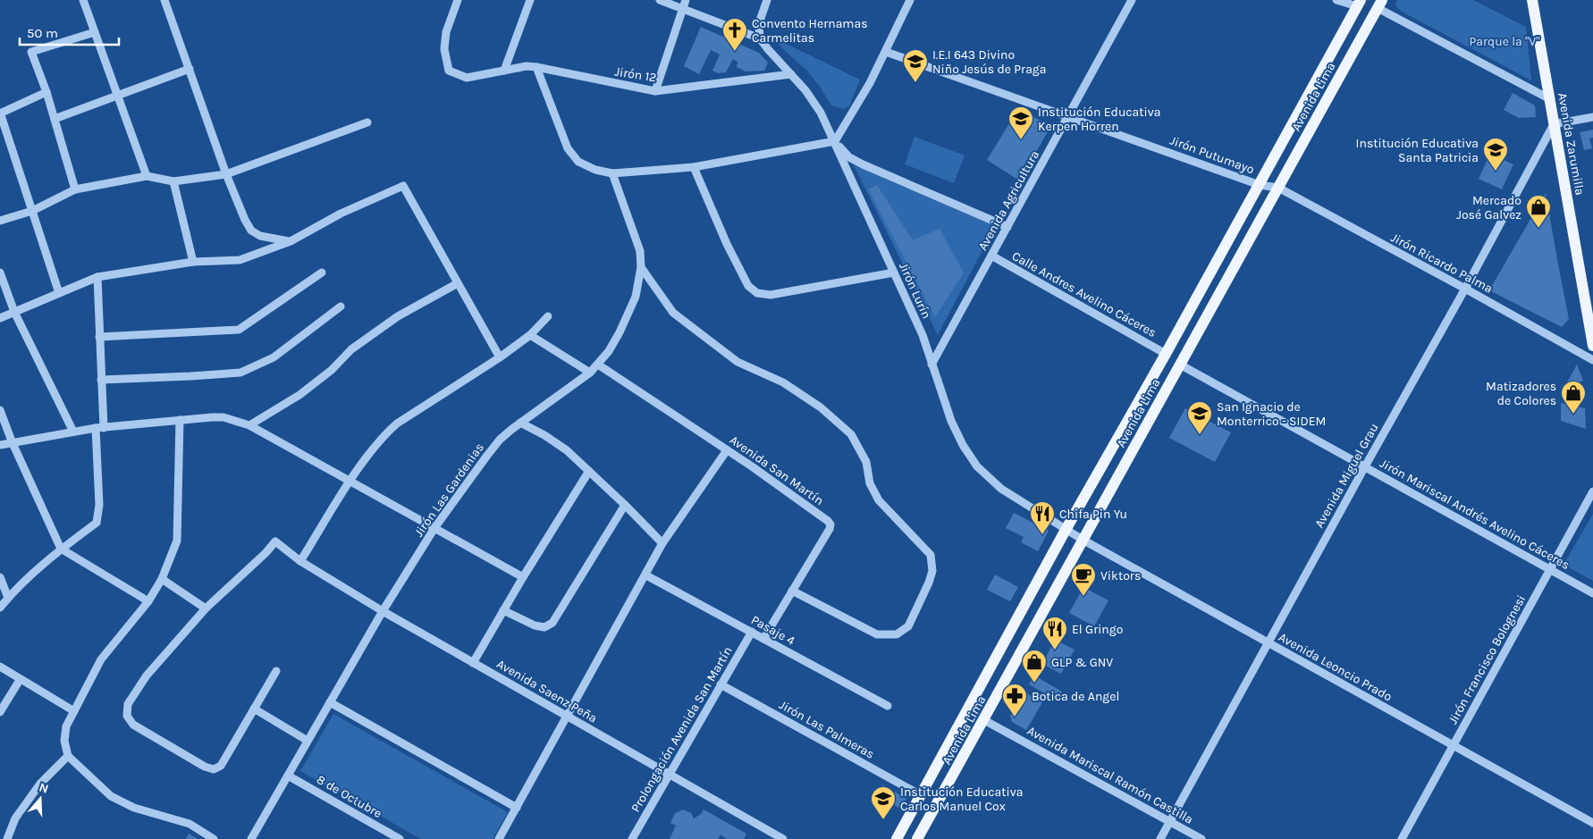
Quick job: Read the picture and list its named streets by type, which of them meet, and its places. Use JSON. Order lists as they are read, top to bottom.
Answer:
{
  "streets": {
    "main road": ["Avenida Lima", "Avenida Zarumilla"],
    "street": [
      "Jirón 12",
      "Jirón Putumayo",
      "Avenida Agricultura",
      "Jirón Ricardo Palma",
      "Jirón Lurín",
      "Calle Andres Avelino Cáceres",
      "Avenida San Martín",
      "Avenida Miguel Grau",
      "Jirón Las Gardenias",
      "Jirón Mariscal Andrés Avelino Cáceres",
      "Pasaje 4",
      "Jirón Francisco Bolognesi",
      "Avenida Leoncio Prado",
      "Avenida Saenz Peña",
      "Prolongación Avenida San Martín",
      "Jirón Las Palmeras",
      "Avenida Mariscal Ramón Castilla",
      "8 de Octubre"
    ]
  },
  "crossings": [
    ["Jirón 12", "Jirón Lurín"],
    ["Avenida Lima", "Jirón Putumayo"],
    ["Avenida Lima", "Jirón Ricardo Palma"],
    ["Avenida Lima", "Jirón Lurín"],
    ["Avenida Lima", "Calle Andres Avelino Cáceres"],
    ["Avenida Lima", "Jirón Mariscal Andrés Avelino Cáceres"],
    ["Avenida Lima", "Avenida Leoncio Prado"],
    ["Avenida Lima", "Jirón Las Palmeras"],
    ["Avenida Lima", "Avenida Mariscal Ramón Castilla"],
    ["Avenida Zarumilla", "Avenida Miguel Grau"],
    ["Jirón Putumayo", "Avenida Agricultura"],
    ["Jirón Putumayo", "Jirón Ricardo Palma"],
    ["Avenida Agricultura", "Jirón Lurín"],
    ["Avenida Agricultura", "Calle Andres Avelino Cáceres"],
    ["Jirón Ricardo Palma", "Avenida Miguel Grau"],
    ["Jirón Lurín", "Avenida Leoncio Prado"],
    ["Avenida San Martín", "Jirón Las Gardenias"],
    ["Avenida San Martín", "Pasaje 4"],
    ["Avenida Miguel Grau", "Jirón Mariscal Andrés Avelino Cáceres"],
    ["Avenida Miguel Grau", "Avenida Leoncio Prado"],
    ["Avenida Miguel Grau", "Avenida Mariscal Ramón Castilla"],
    ["Jirón Las Gardenias", "Avenida Saenz Peña"],
    ["Jirón Las Gardenias", "8 de Octubre"],
    ["Jirón Mariscal Andrés Avelino Cáceres", "Jirón Francisco Bolognesi"],
    ["Pasaje 4", "Prolongación Avenida San Martín"],
    ["Jirón Francisco Bolognesi", "Avenida Leoncio Prado"],
    ["Avenida Saenz Peña", "Prolongación Avenida San Martín"],
    ["Prolongación Avenida San Martín", "Jirón Las Palmeras"]
  ],
  "parks": ["Parque la \"V\""],
  "places": {
    "church": ["Convento Hernamas Carmelitas"],
    "school or university": [
      "I.E.I 643 Divino Niño Jesús de Praga",
      "Institución Educativa Kerpen Horren",
      "Institución Educativa Santa Patricia",
      "San Ignacio de Monterrico - SIDEM",
      "Institución Educativa Carlos Manuel Cox"
    ],
    "shop": ["Mercado José Galvez", "Matizadores de Colores", "GLP & GNV"],
    "restaurant": ["Chifa Pin Yu", "El Gringo"],
    "cafe": ["Viktors"],
    "pharmacy": ["Botica de Angel"]
  },
  "scale_bar": "50 m",
  "north": "top"
}
